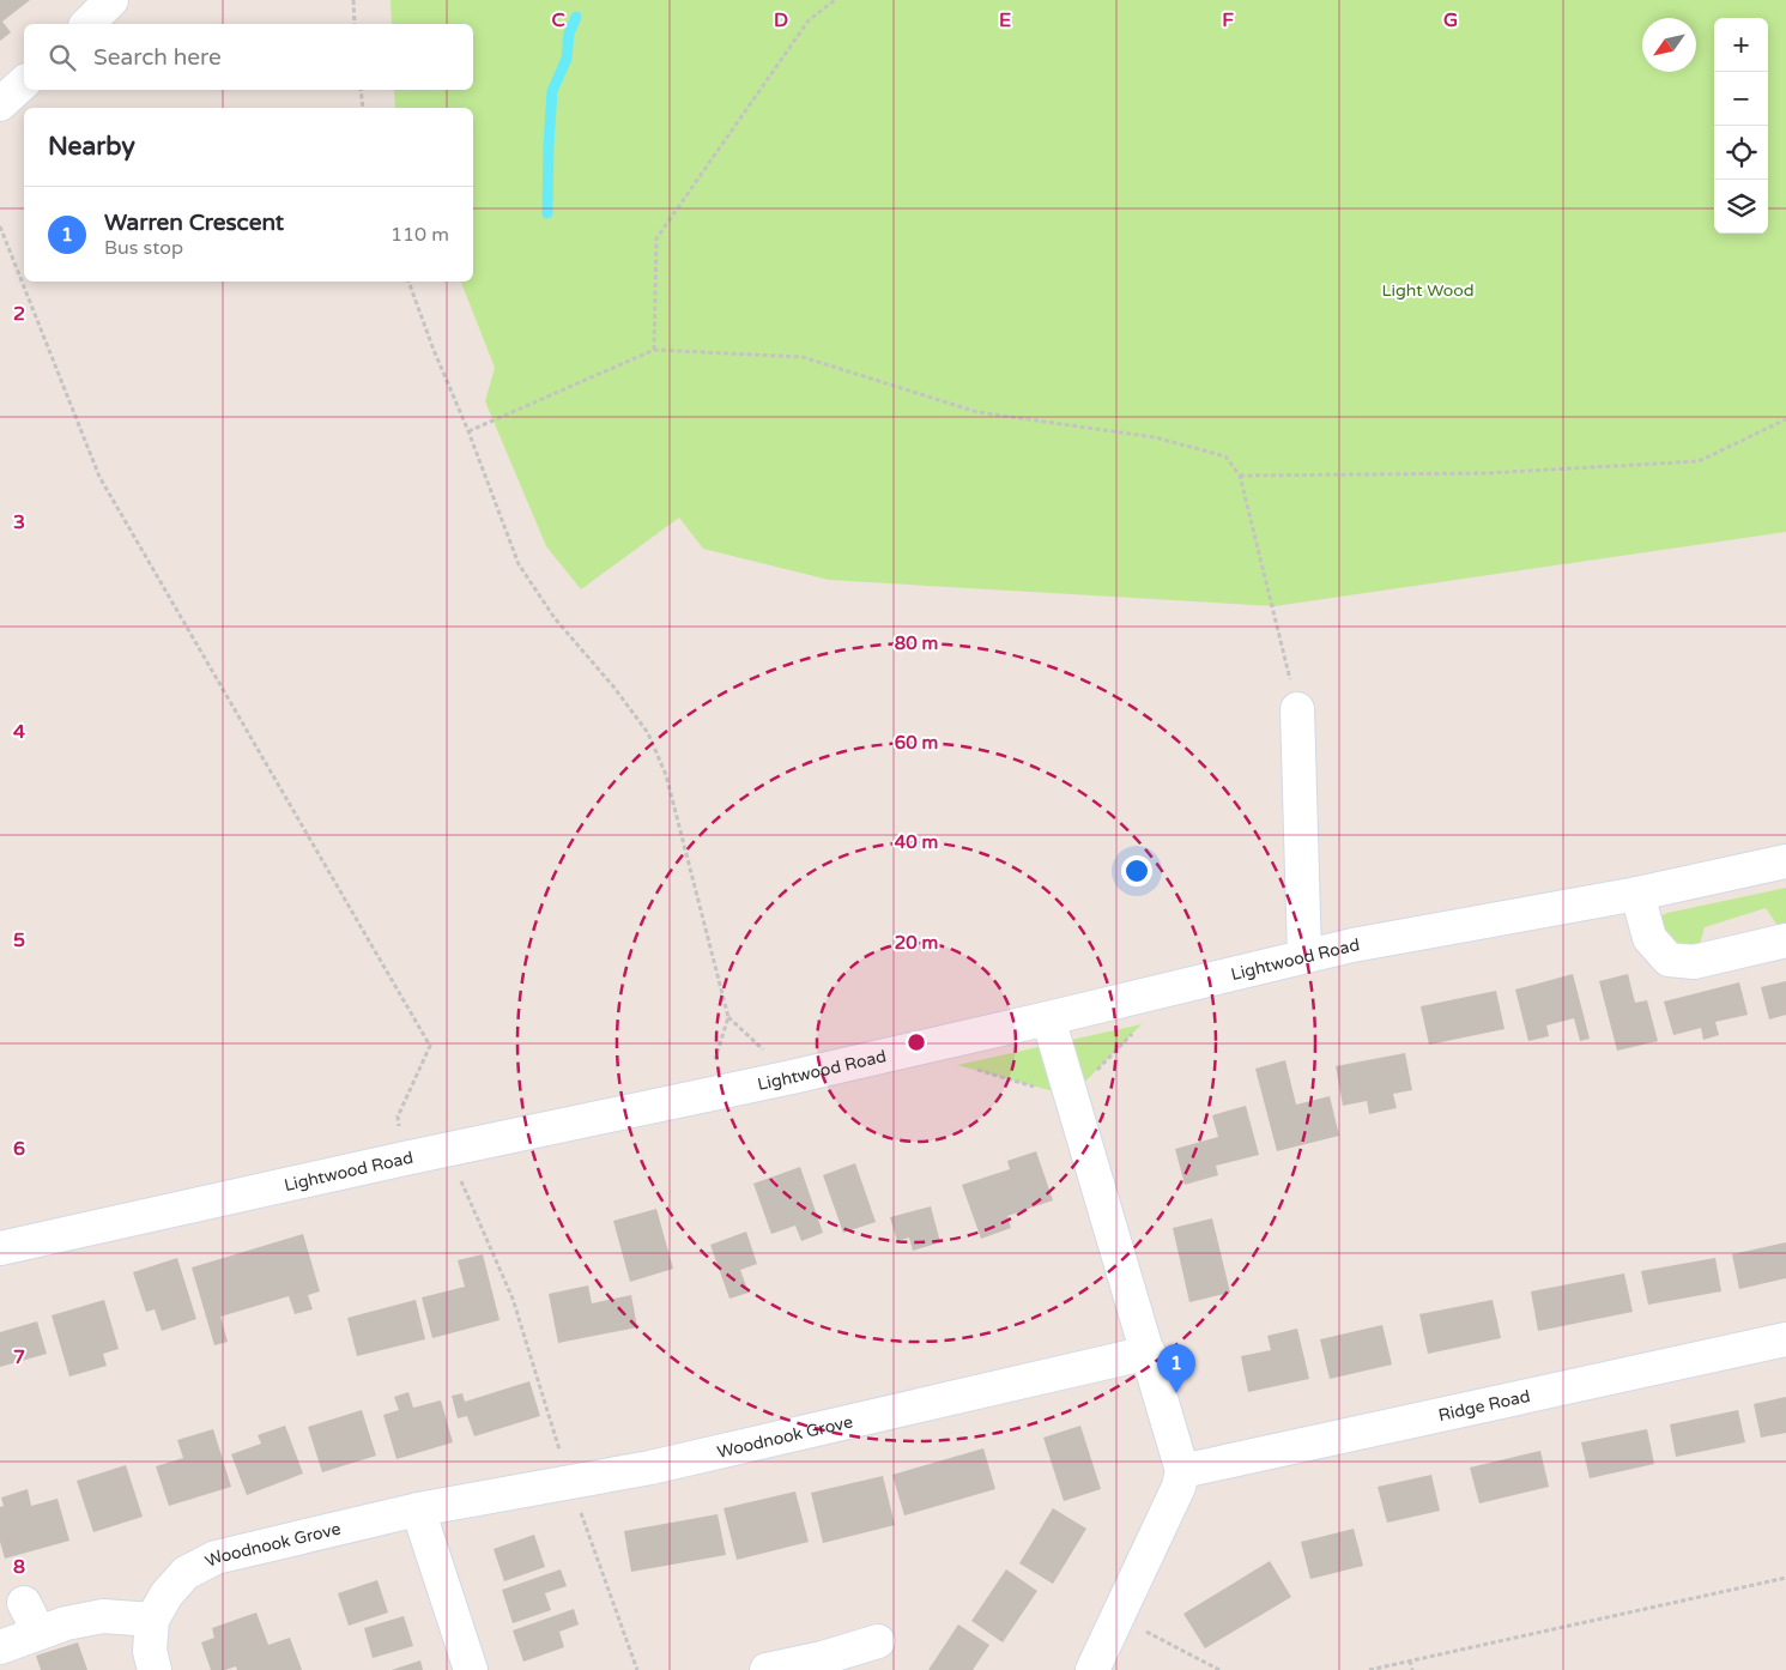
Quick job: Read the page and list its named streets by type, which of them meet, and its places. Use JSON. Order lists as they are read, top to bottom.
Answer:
{
  "streets": {
    "street": ["Lightwood Road", "Ridge Road", "Woodnook Grove"]
  },
  "parks": ["Light Wood"],
  "north": "bottom left",
  "page": {
    "map_buttons": ["+", "−"],
    "search": "Search here",
    "heading": "Nearby",
    "list": [
      {
        "mark": "1",
        "name": "Warren Crescent",
        "note": "Bus stop",
        "value": "110 m"
      }
    ],
    "pins": "1"
  },
  "grid": {
    "columns": [
      "C",
      "D",
      "E",
      "F",
      "G"
    ],
    "rows": [
      "2",
      "3",
      "4",
      "5",
      "6",
      "7",
      "8"
    ]
  },
  "rings": [
    "80 m",
    "60 m",
    "40 m",
    "20 m"
  ]
}
